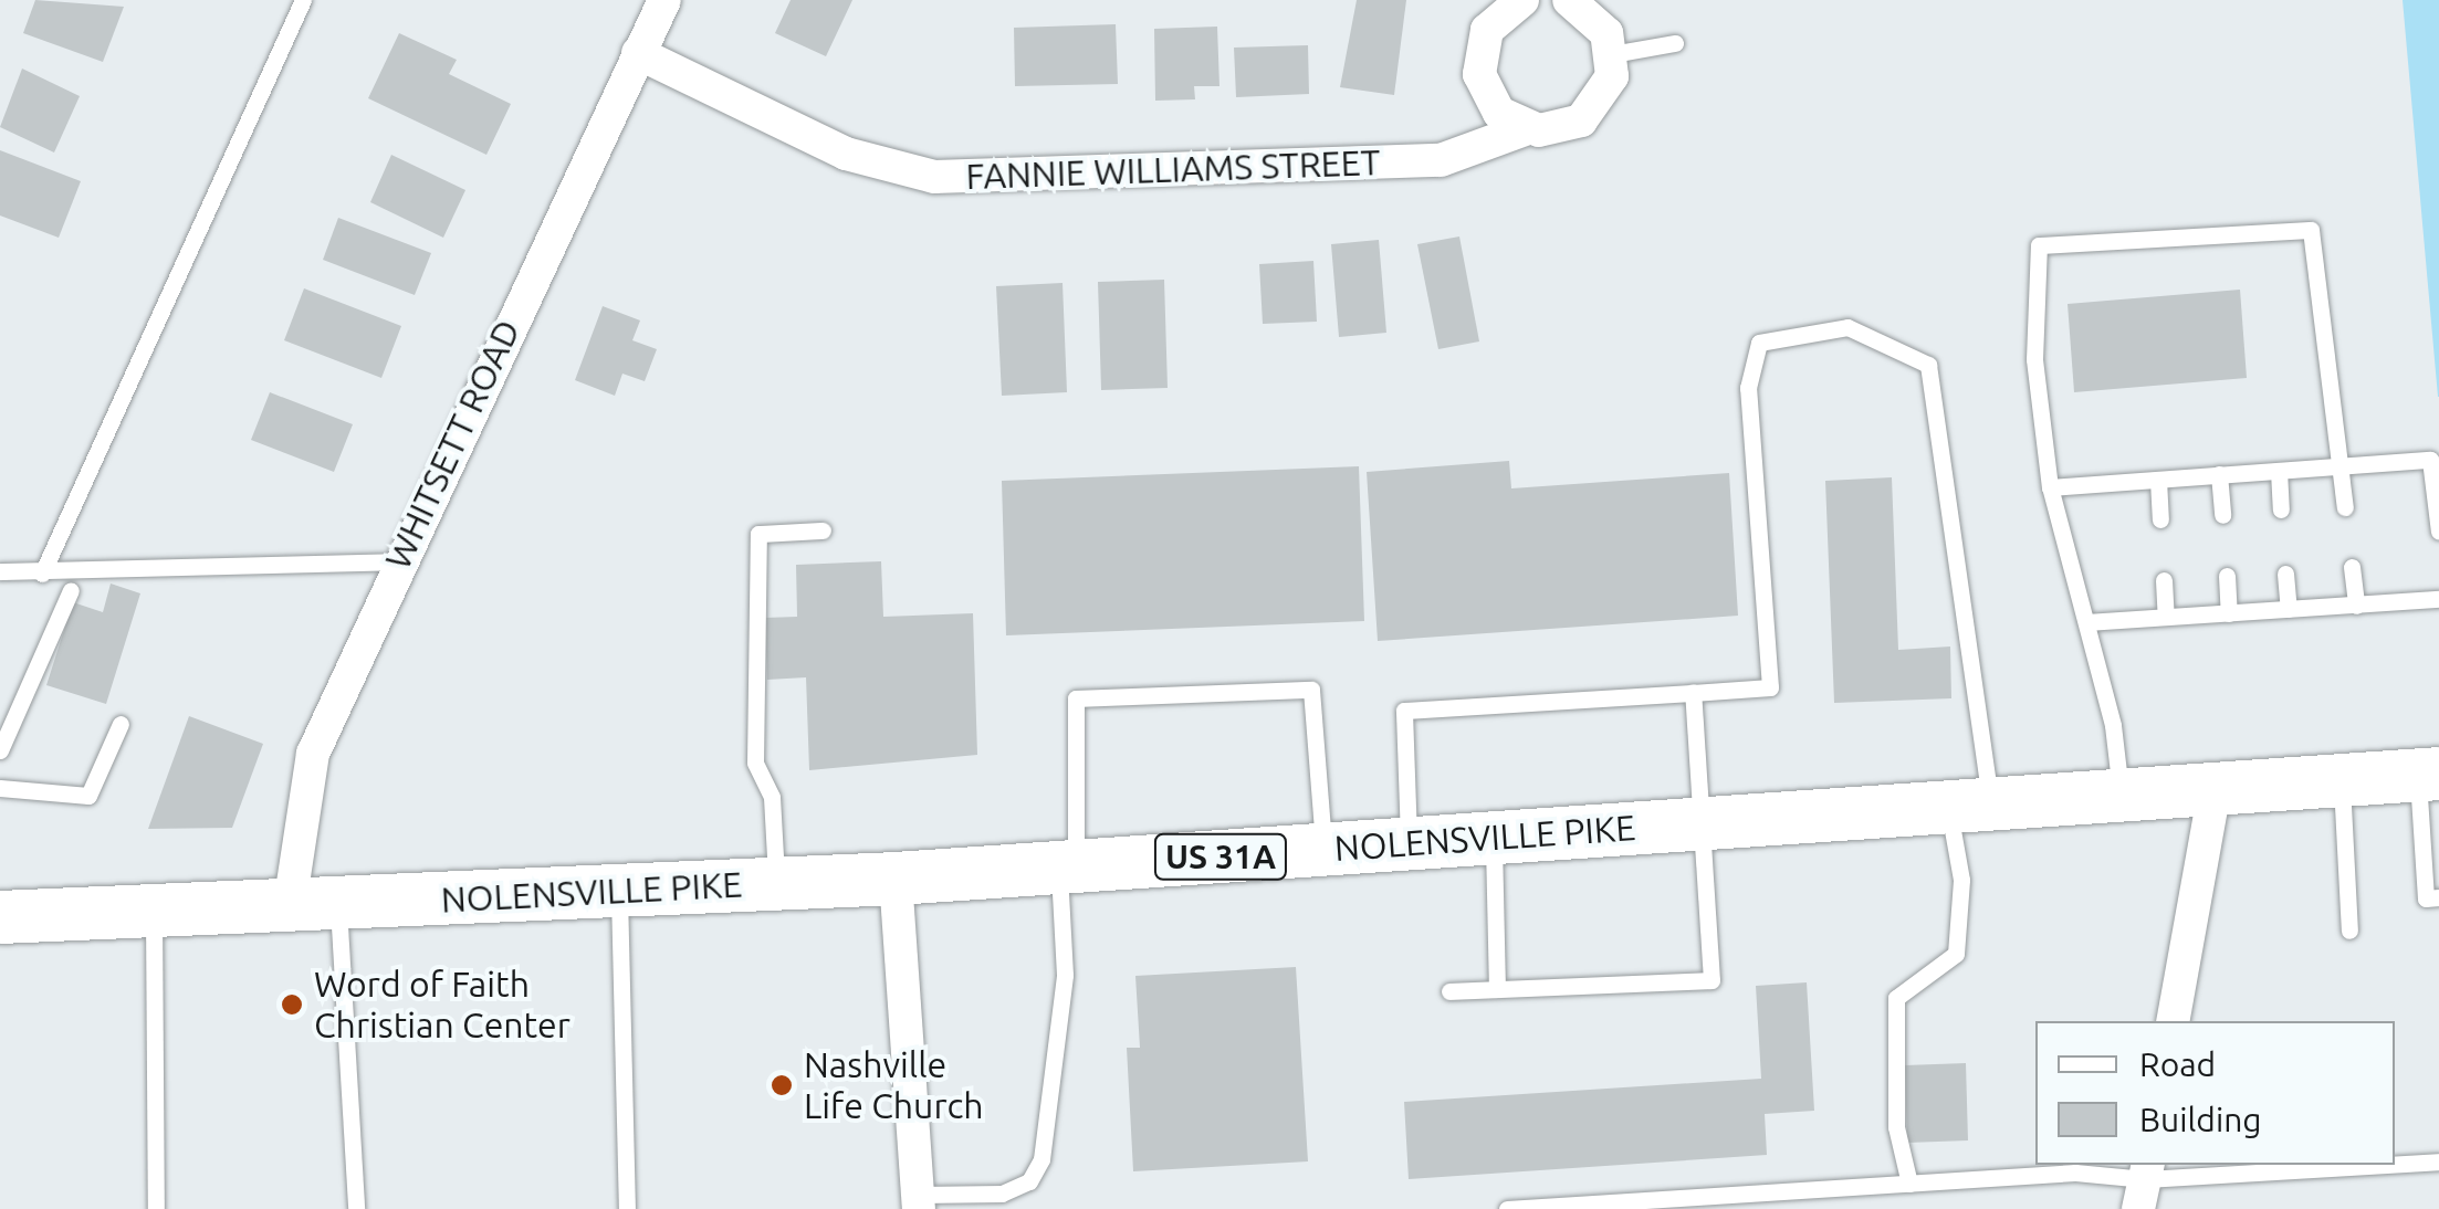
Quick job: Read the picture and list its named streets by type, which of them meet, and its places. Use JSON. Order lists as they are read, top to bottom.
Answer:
{
  "streets": {
    "main road": ["NOLENSVILLE PIKE", "US 31A"],
    "street": ["FANNIE WILLIAMS STREET", "WHITSETT ROAD"]
  },
  "crossings": [
    ["FANNIE WILLIAMS STREET", "WHITSETT ROAD"],
    ["WHITSETT ROAD", "NOLENSVILLE PIKE"]
  ],
  "places": ["Word of Faith Christian Center", "Nashville Life Church"],
  "legend": ["Road", "Building"]
}
